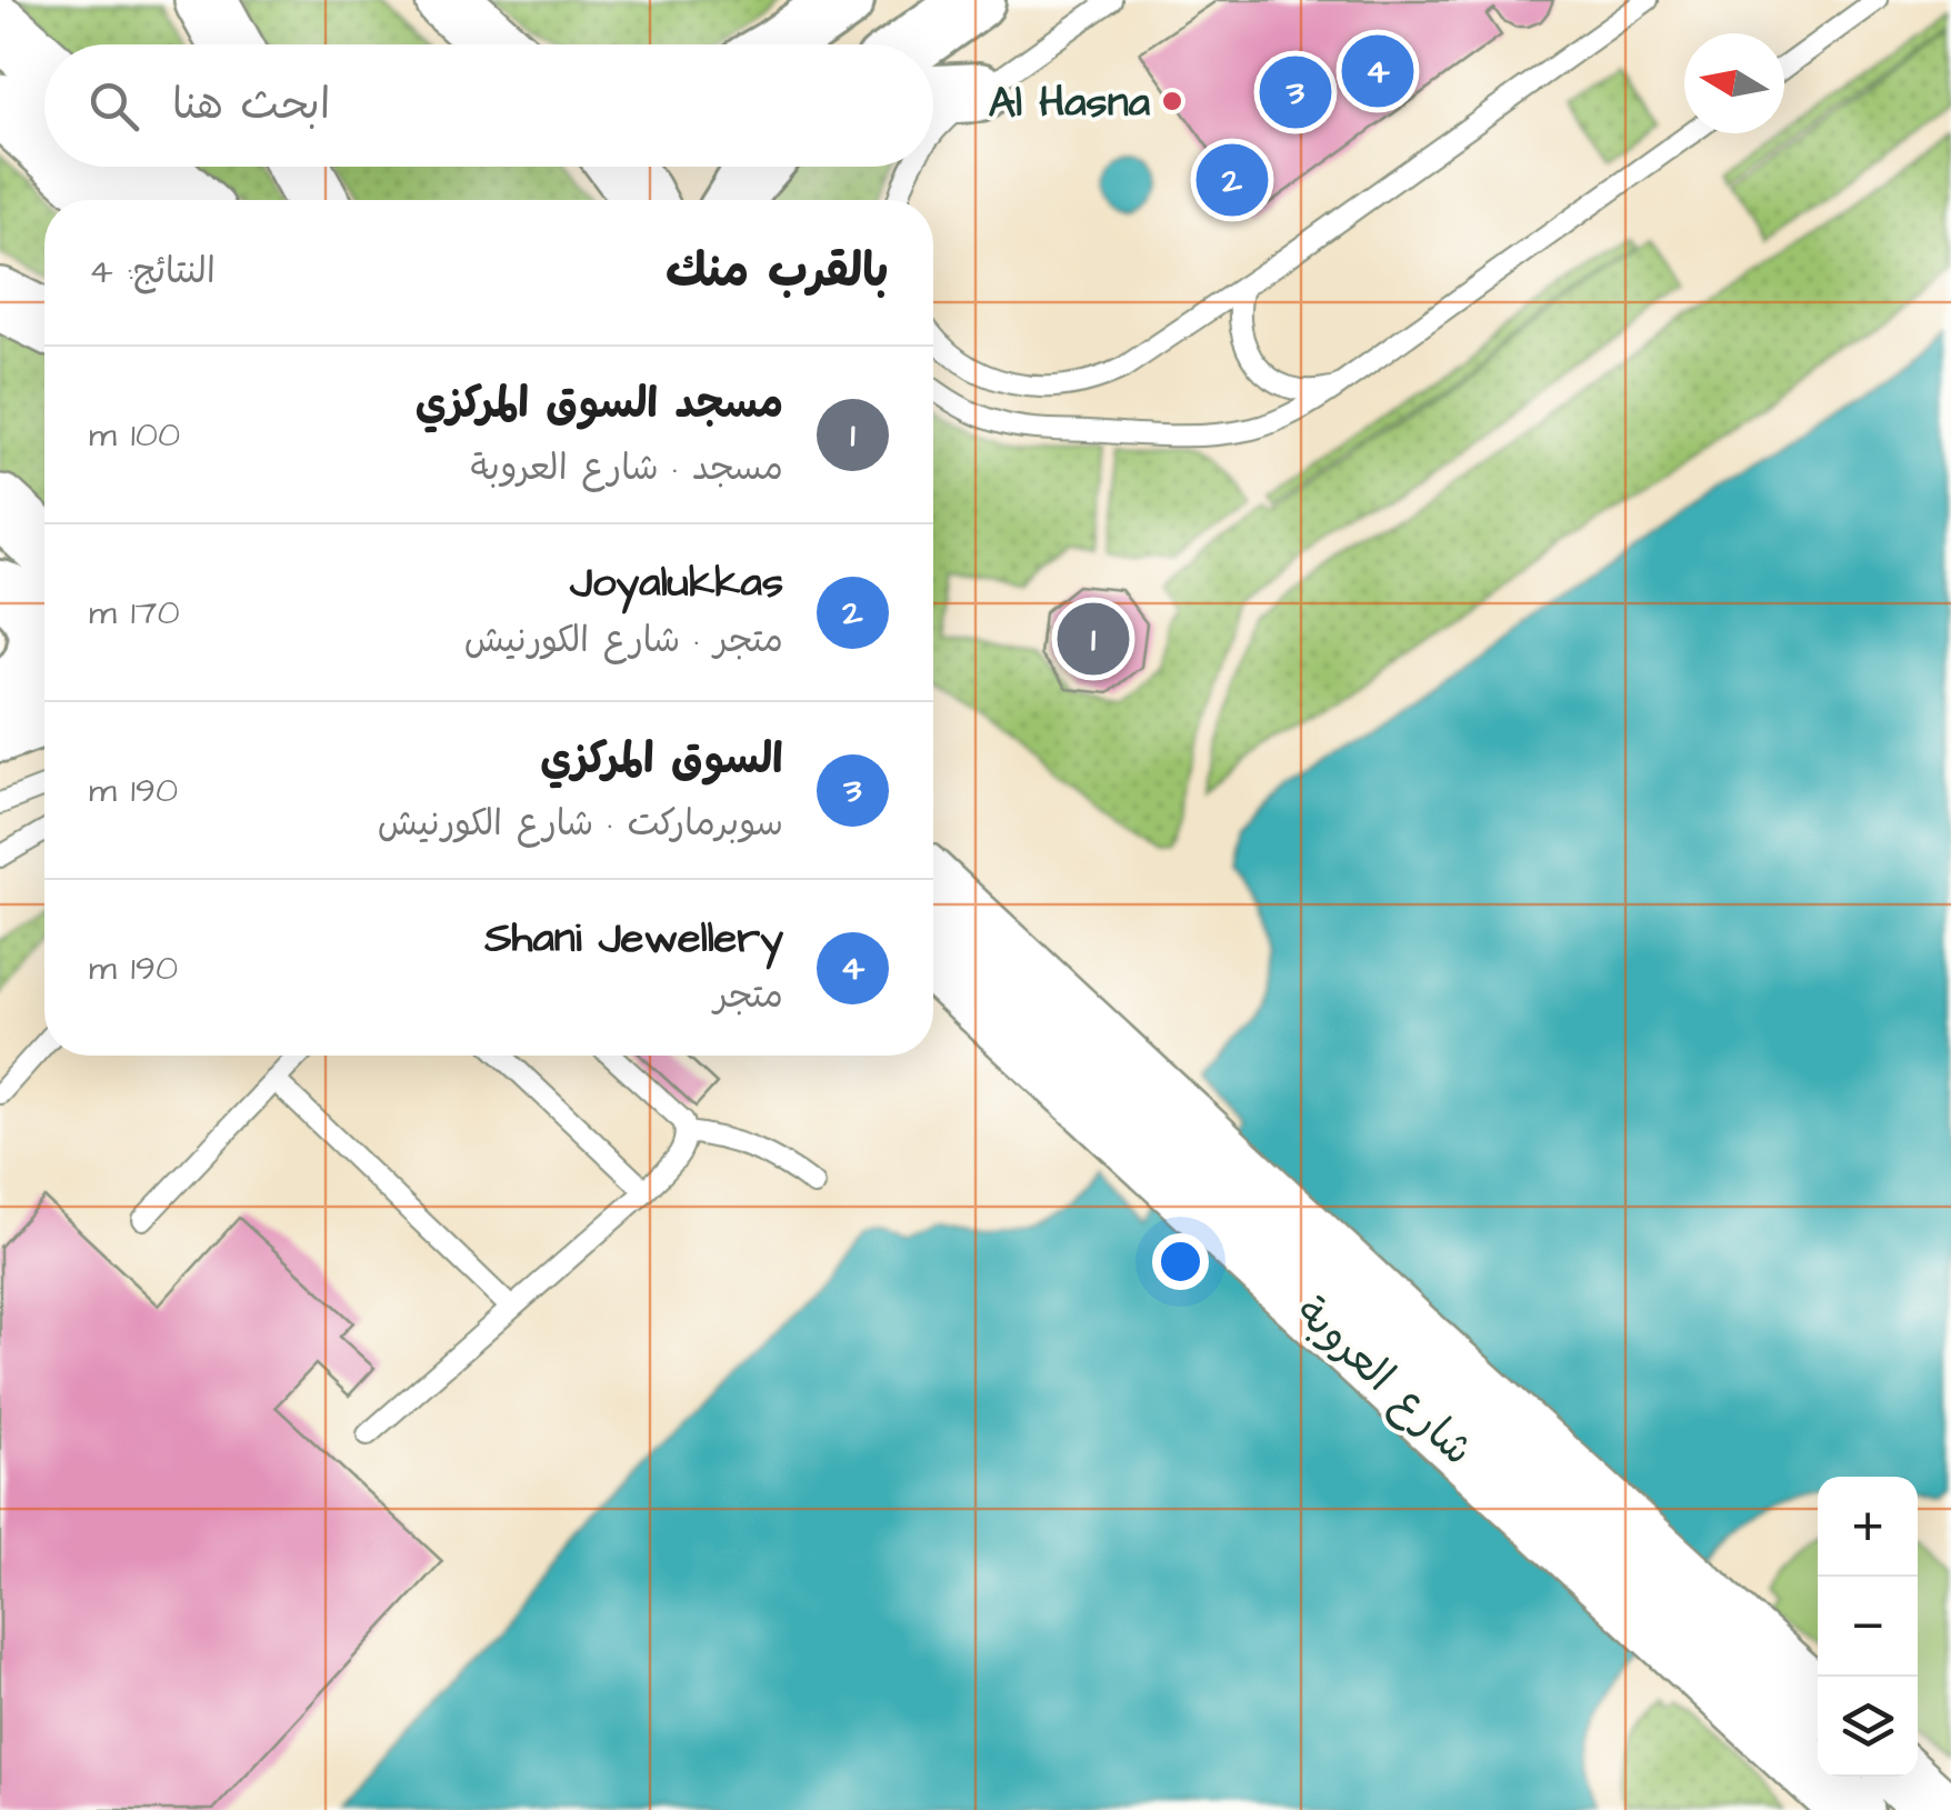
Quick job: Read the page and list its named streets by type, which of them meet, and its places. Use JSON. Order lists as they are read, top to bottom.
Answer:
{
  "streets": {
    "main road": ["شارع العروبة"]
  },
  "places": ["Al Hasna"],
  "north": "left",
  "page": {
    "pins": [
      "4",
      "3",
      "2",
      "1"
    ],
    "search": "ابحث هنا",
    "heading": ["بالقرب منك", "النتائج: 4"],
    "list": [
      {
        "mark": "1",
        "name": "مسجد السوق المركزي",
        "note": "مسجد · شارع العروبة",
        "value": "100 m"
      },
      {
        "mark": "2",
        "name": "Joyalukkas",
        "note": "متجر · شارع الكورنيش",
        "value": "170 m"
      },
      {
        "mark": "3",
        "name": "السوق المركزي",
        "note": "سوبرماركت · شارع الكورنيش",
        "value": "190 m"
      },
      {
        "mark": "4",
        "name": "Shani Jewellery",
        "note": "متجر",
        "value": "190 m"
      }
    ],
    "map_buttons": ["+", "−"]
  }
}
